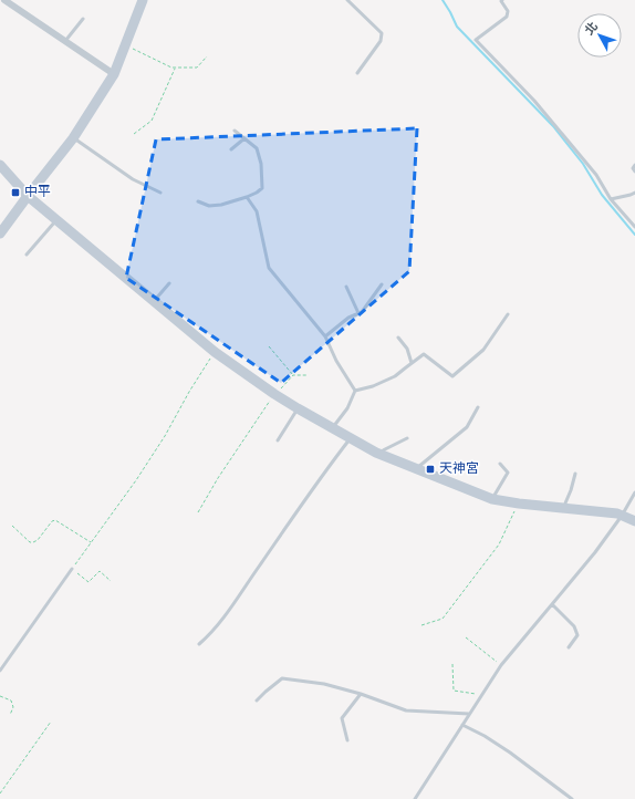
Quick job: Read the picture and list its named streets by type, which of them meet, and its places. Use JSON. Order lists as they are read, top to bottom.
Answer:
{
  "places": {
    "transit": ["中平", "天神宮"]
  },
  "north": "top left"
}
